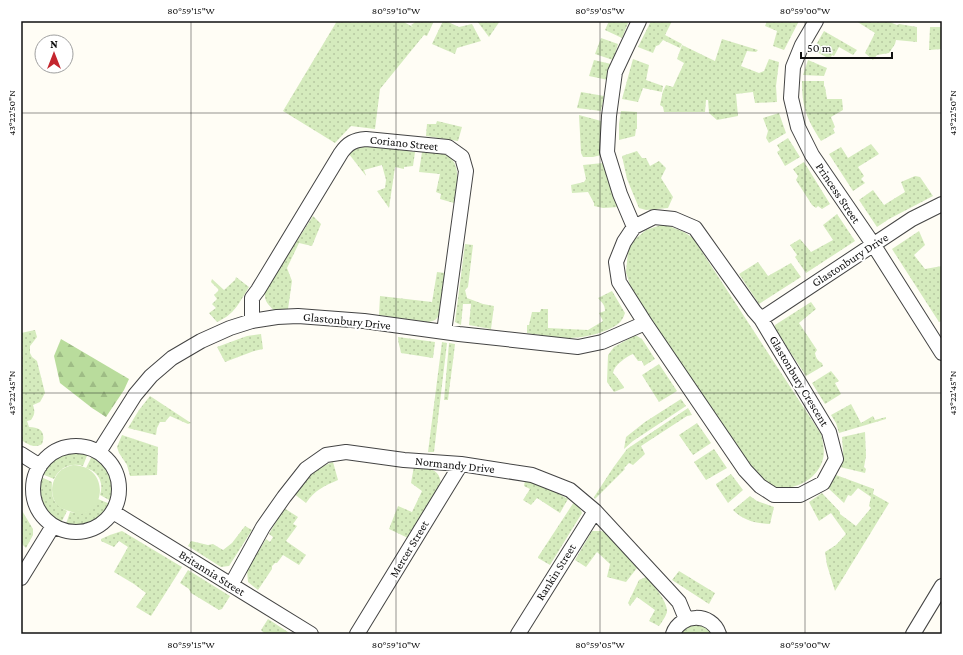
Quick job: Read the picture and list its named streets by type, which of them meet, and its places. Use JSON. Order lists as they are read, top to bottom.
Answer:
{
  "streets": {
    "street": [
      "Coriano Street",
      "Princess Street",
      "Glastonbury Drive",
      "Glastonbury Crescent",
      "Normandy Drive",
      "Mercer Street",
      "Rankin Street",
      "Britannia Street"
    ]
  },
  "crossings": [
    ["Coriano Street", "Glastonbury Drive"],
    ["Princess Street", "Glastonbury Drive"],
    ["Glastonbury Drive", "Glastonbury Crescent"],
    ["Glastonbury Drive", "Britannia Street"],
    ["Normandy Drive", "Mercer Street"],
    ["Normandy Drive", "Rankin Street"],
    ["Normandy Drive", "Britannia Street"]
  ],
  "scale_bar": "50 m",
  "north": "top",
  "coordinates": [
    "80°59'15\"W",
    "80°59'10\"W",
    "80°59'05\"W",
    "80°59'00\"W",
    "43°22'50\"N",
    "43°22'45\"N"
  ]
}
